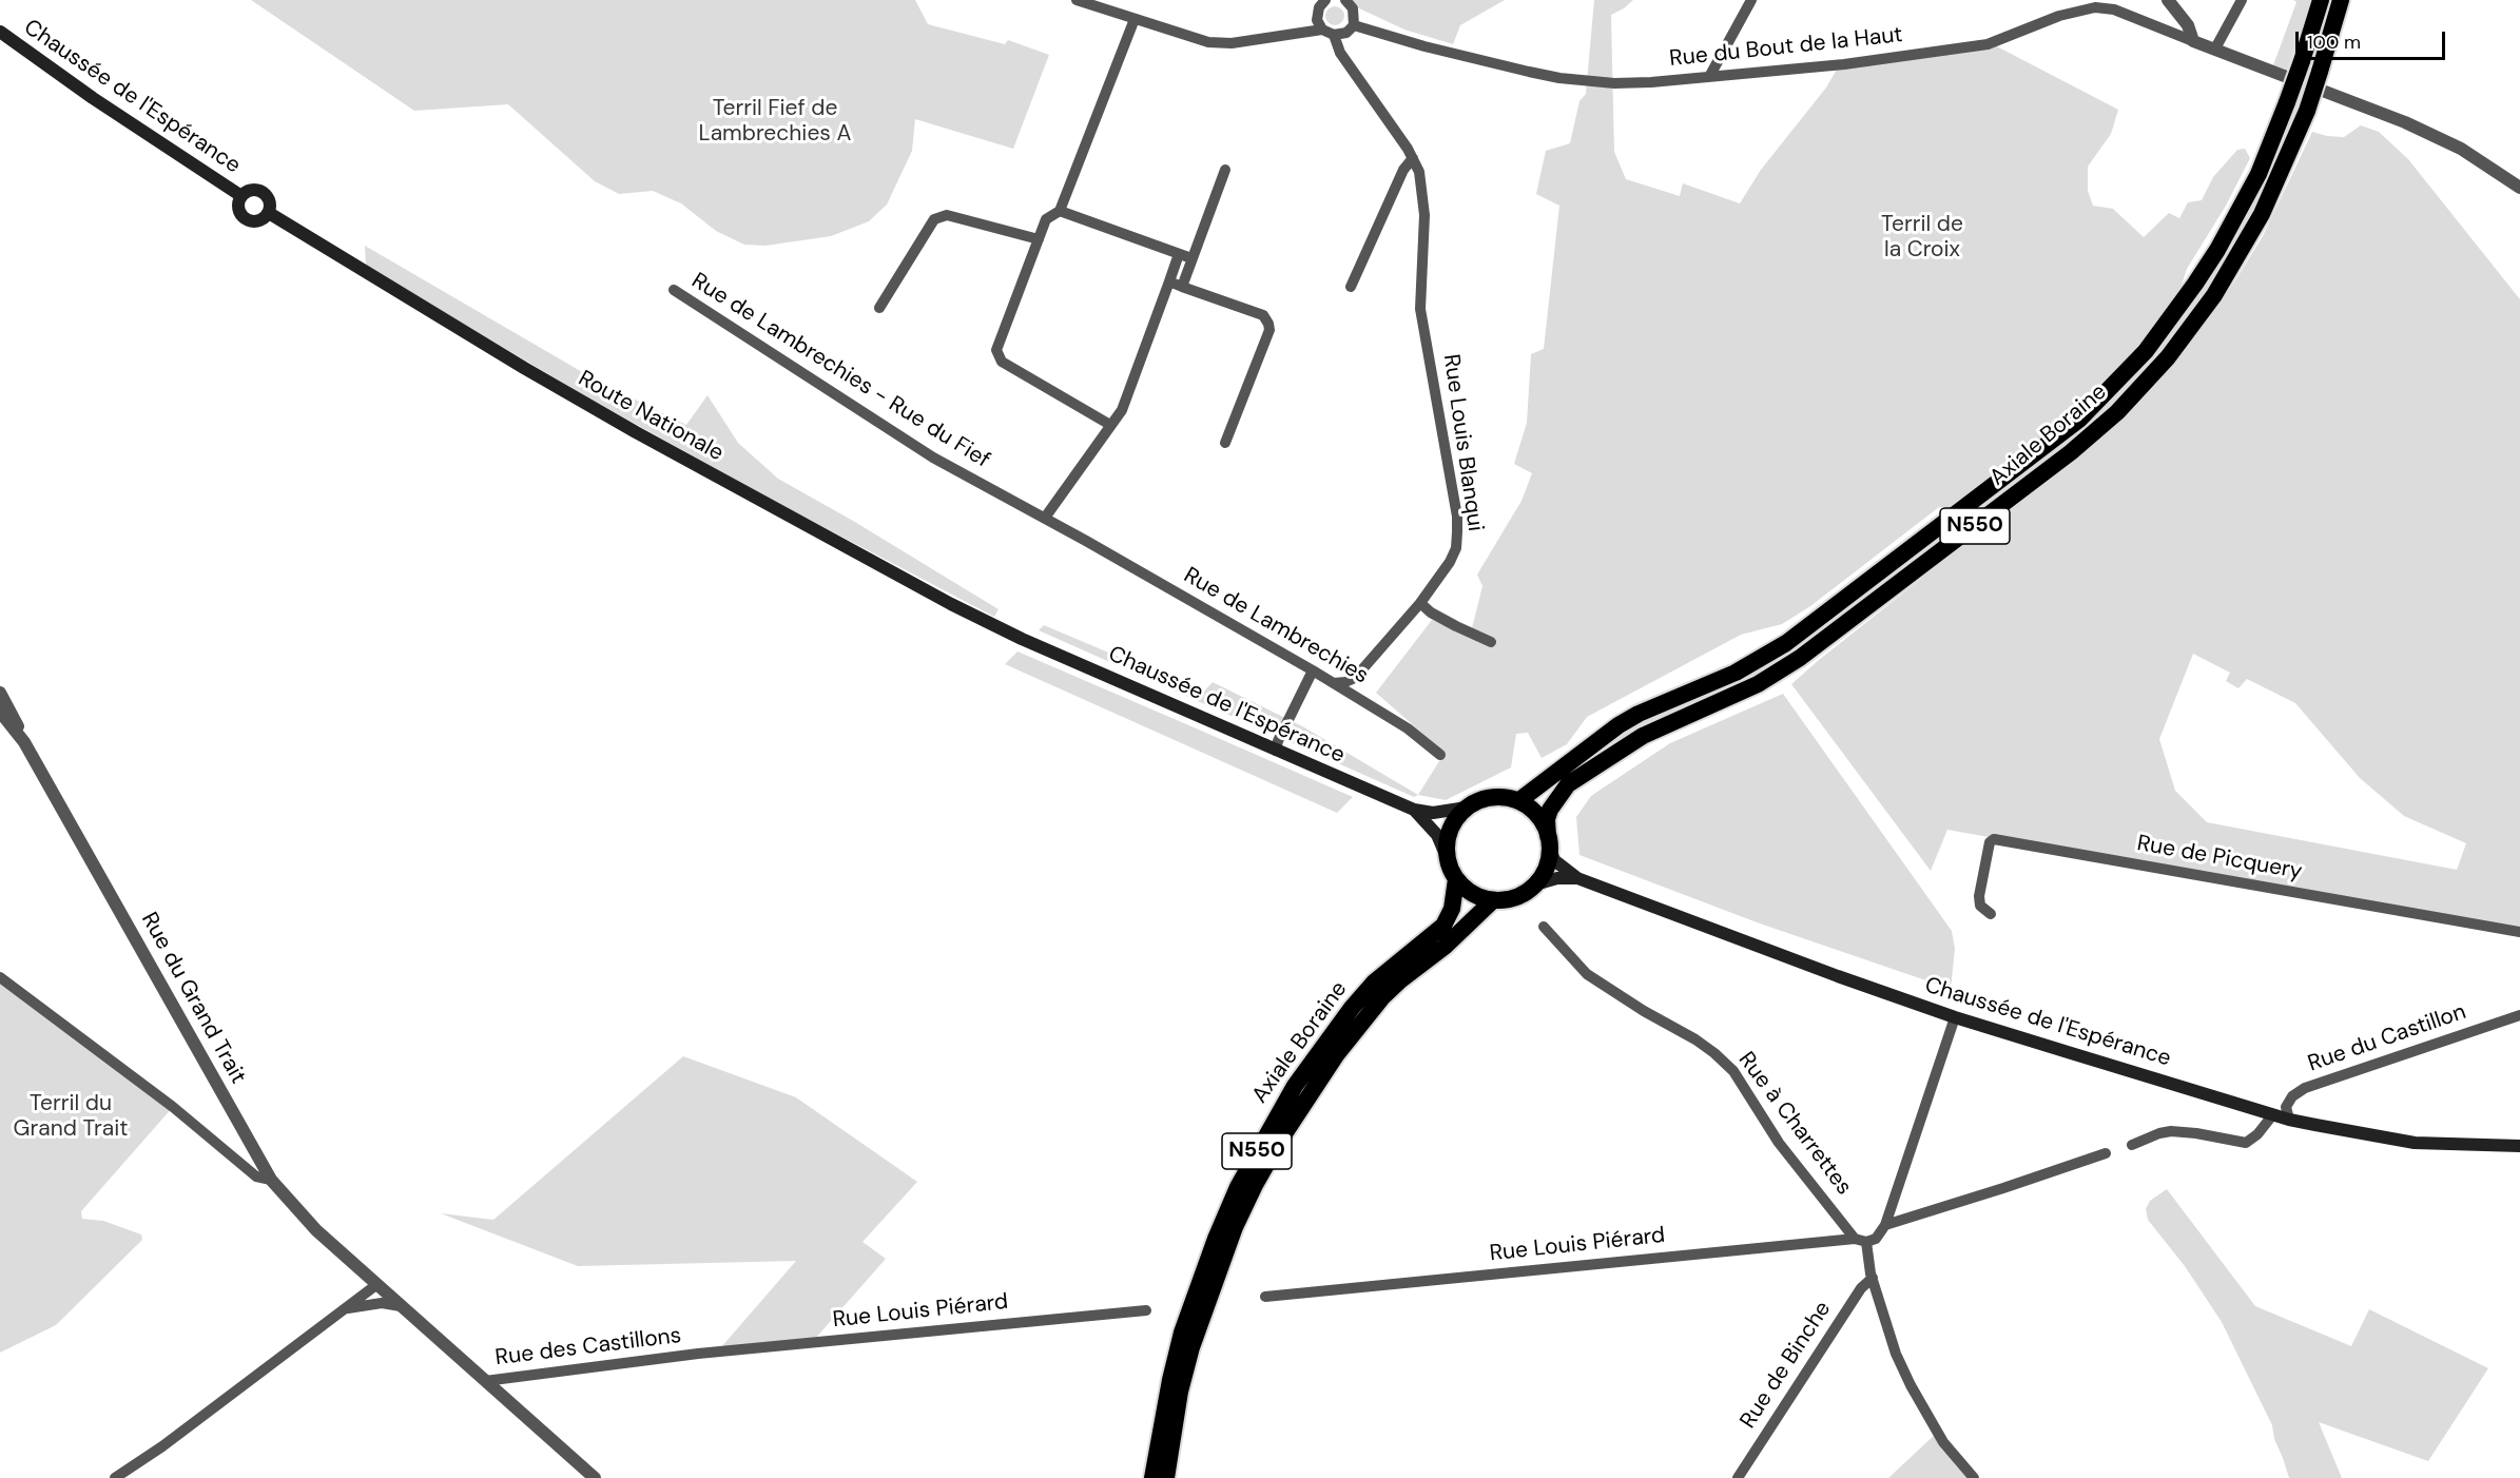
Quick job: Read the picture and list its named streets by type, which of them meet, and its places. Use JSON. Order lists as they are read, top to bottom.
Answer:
{
  "streets": {
    "highway": ["Axiale Boraine", "N550"],
    "main road": ["Chaussée de l'Espérance", "Route Nationale"],
    "street": [
      "Rue du Bout de la Haut",
      "Rue de Lambrechies - Rue du Fief",
      "Rue Louis Blanqui",
      "Rue de Lambrechies",
      "Rue de Picquery",
      "Rue du Grand Trait",
      "Rue du Castillon",
      "Rue à Charrettes",
      "Rue Louis Piérard",
      "Rue des Castillons",
      "Rue de Binche"
    ]
  },
  "crossings": [
    ["Chaussée de l'Espérance", "Route Nationale"],
    ["Chaussée de l'Espérance", "Rue du Castillon"],
    ["Rue de Lambrechies - Rue du Fief", "Rue de Lambrechies"],
    ["Axiale Boraine", "N550"],
    ["Rue Louis Blanqui", "Rue de Lambrechies"],
    ["Rue du Grand Trait", "Rue des Castillons"],
    ["Rue à Charrettes", "Rue Louis Piérard"],
    ["Rue Louis Piérard", "Rue des Castillons"]
  ],
  "parks": ["Terril Fief de Lambrechies A", "Terril de la Croix", "Terril du Grand Trait"],
  "scale_bar": "100 m"
}
